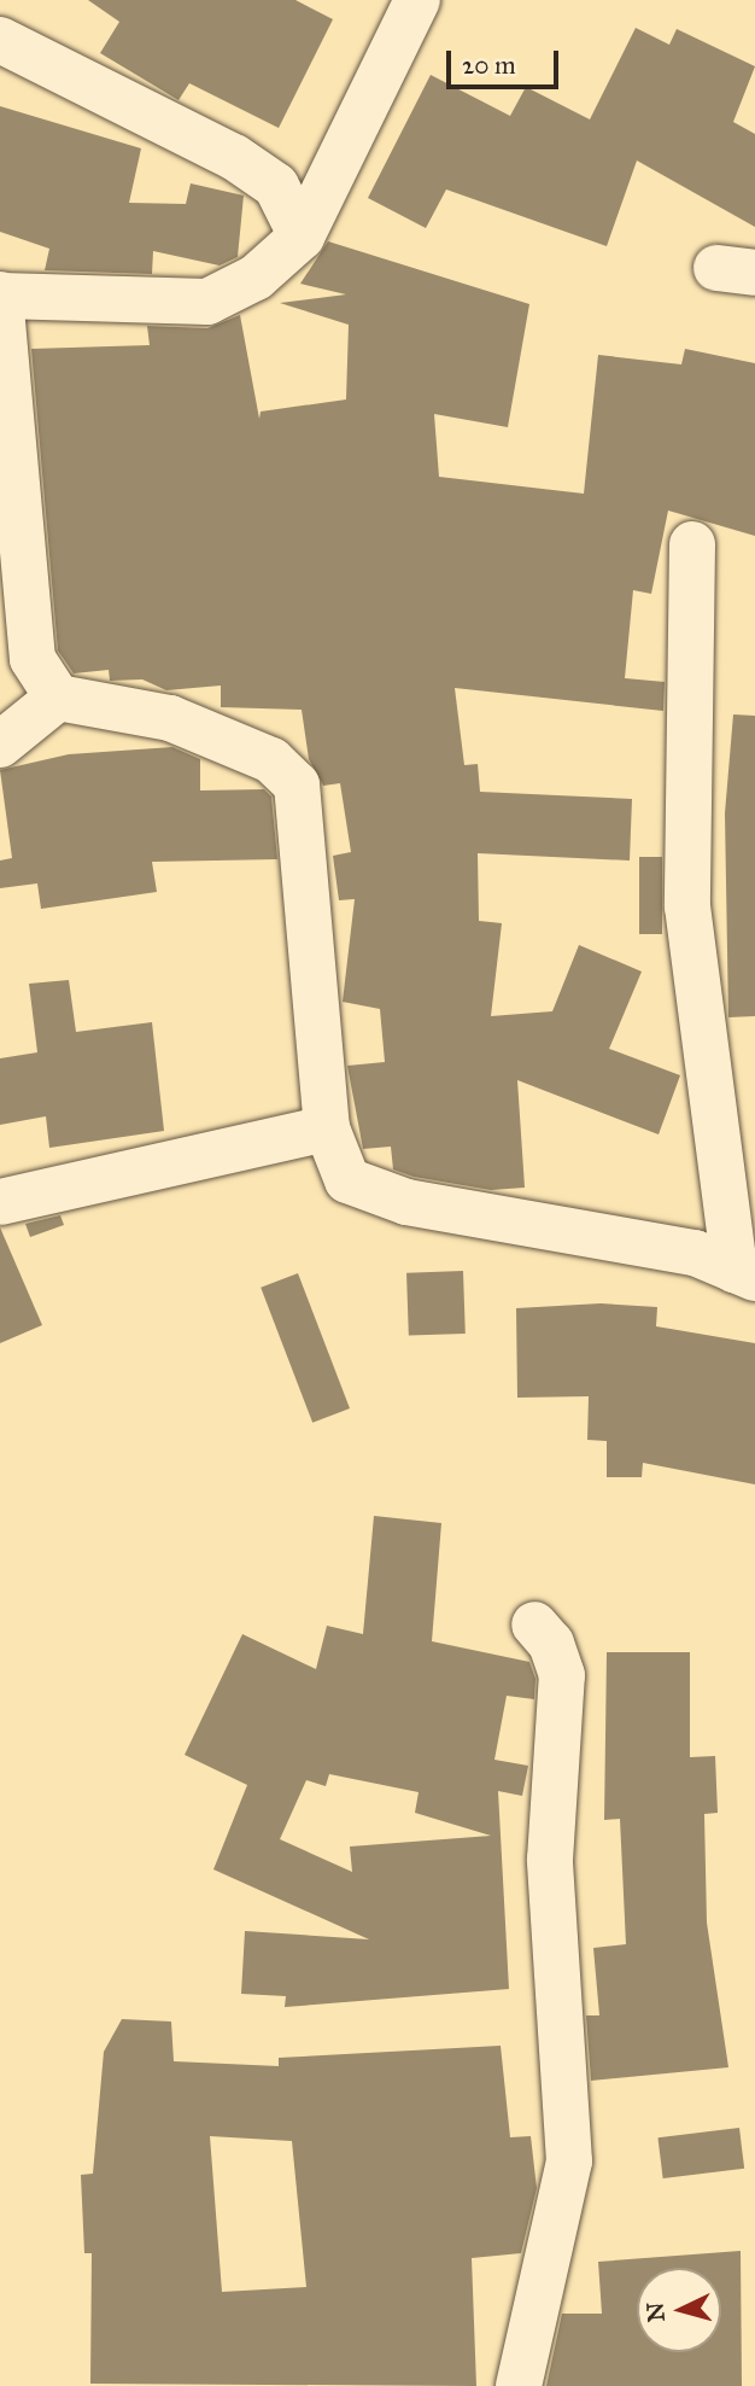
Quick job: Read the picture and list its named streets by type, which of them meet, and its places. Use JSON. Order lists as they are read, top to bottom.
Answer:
{
  "scale_bar": "20 m",
  "north": "left"
}
